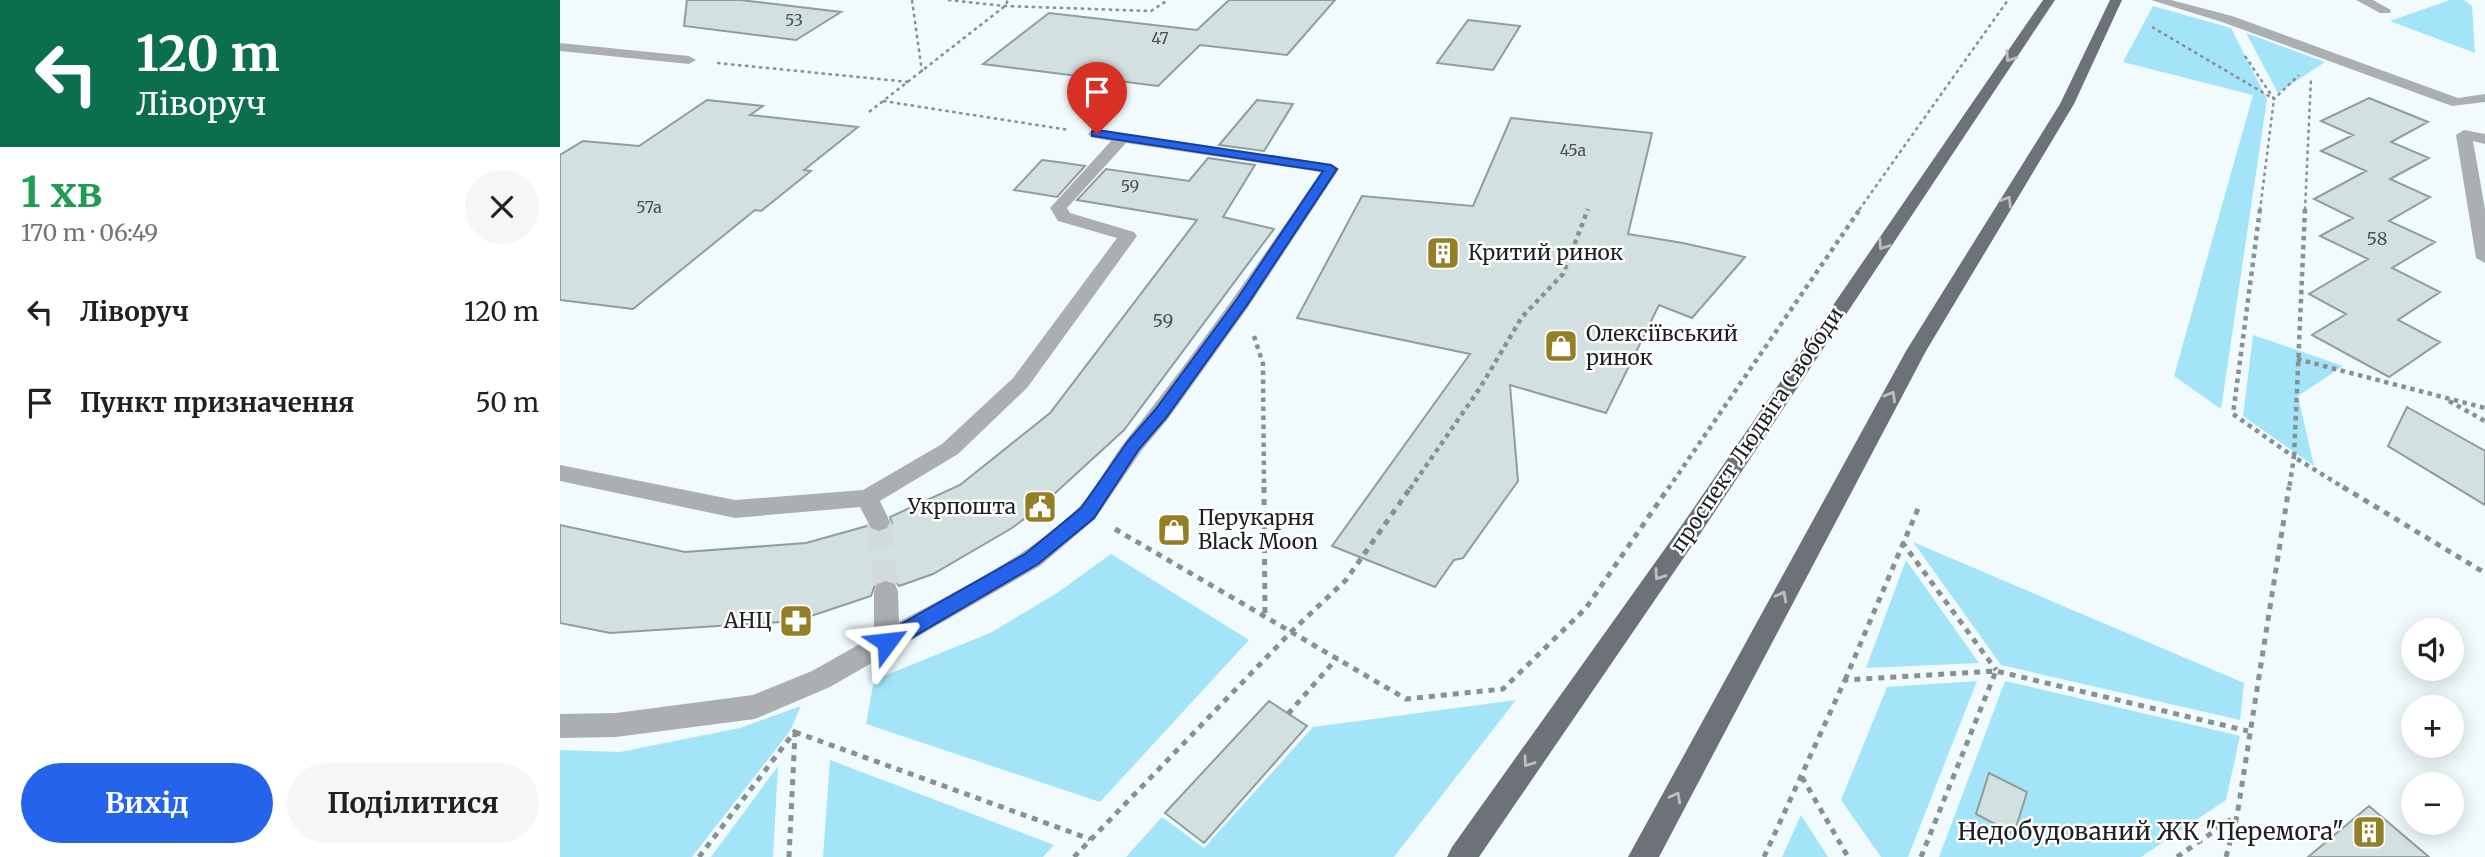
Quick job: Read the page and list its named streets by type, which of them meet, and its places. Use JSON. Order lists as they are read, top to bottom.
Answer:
{
  "streets": {
    "main road": ["проспект Людвіга Свободи"]
  },
  "places": {
    "building": ["Критий ринок", "Недобудований ЖК \"Перемога\""],
    "shop": ["Олексіївський ринок", "Перукарня Black Moon"],
    "public building": ["Укрпошта"],
    "pharmacy": ["АНЦ"]
  },
  "house_numbers": [
    "53",
    "47",
    "45а",
    "59",
    "57а",
    "58",
    "59"
  ],
  "page": {
    "turn": ["120 m", "Ліворуч"],
    "heading": ["1 хв", "170 m · 06:49"],
    "list": [
      {
        "name": "Ліворуч",
        "value": "120 m"
      },
      {
        "name": "Пункт призначення",
        "value": "50 m"
      }
    ],
    "map_buttons": ["+", "−"],
    "buttons": ["Вихід", "Поділитися"]
  }
}
